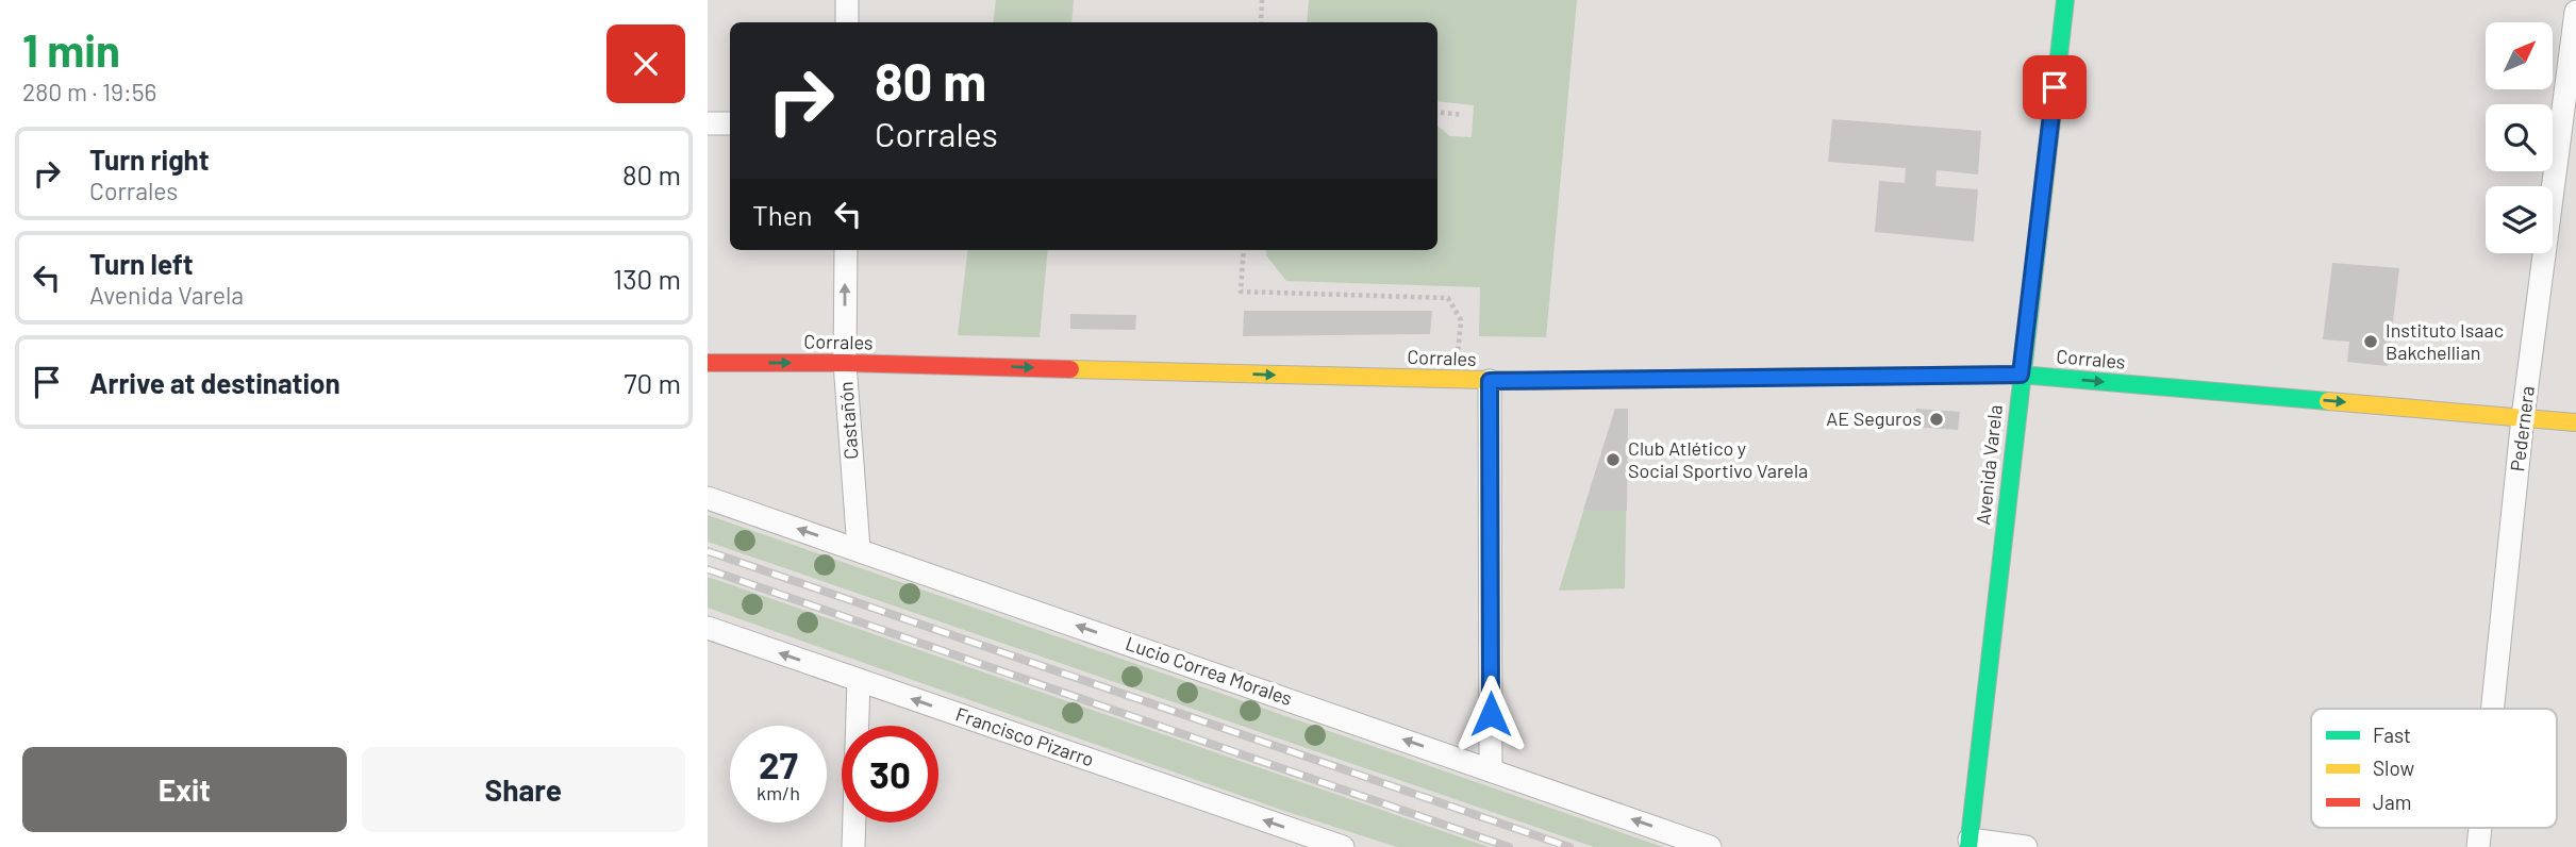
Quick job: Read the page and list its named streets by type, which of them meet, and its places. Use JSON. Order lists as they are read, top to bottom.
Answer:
{
  "streets": {
    "street": [
      "Corrales",
      "Castañón",
      "Pedernera",
      "Avenida Varela",
      "Lucio Correa Morales",
      "Francisco Pizarro"
    ]
  },
  "crossings": [
    ["Corrales", "Castañón"],
    ["Corrales", "Pedernera"],
    ["Corrales", "Avenida Varela"],
    ["Castañón", "Lucio Correa Morales"]
  ],
  "one_way": [
    "Corrales",
    "Castañón",
    "Lucio Correa Morales",
    "Francisco Pizarro"
  ],
  "places": ["Instituto Isaac Bakchellian", "AE Seguros", "Club Atlético y Social Sportivo Varela"],
  "legend": ["Fast", "Slow", "Jam"],
  "north": "top right",
  "page": {
    "heading": ["1 min", "280 m · 19:56"],
    "turn": ["80 m", "Corrales"],
    "list": [
      {
        "name": "Turn right",
        "note": "Corrales",
        "value": "80 m"
      },
      {
        "name": "Turn left",
        "note": "Avenida Varela",
        "value": "130 m"
      },
      {
        "name": "Arrive at destination",
        "value": "70 m"
      }
    ],
    "then": "Then",
    "speed": "27 km/h",
    "limit": "30",
    "buttons": ["Exit", "Share"]
  }
}
